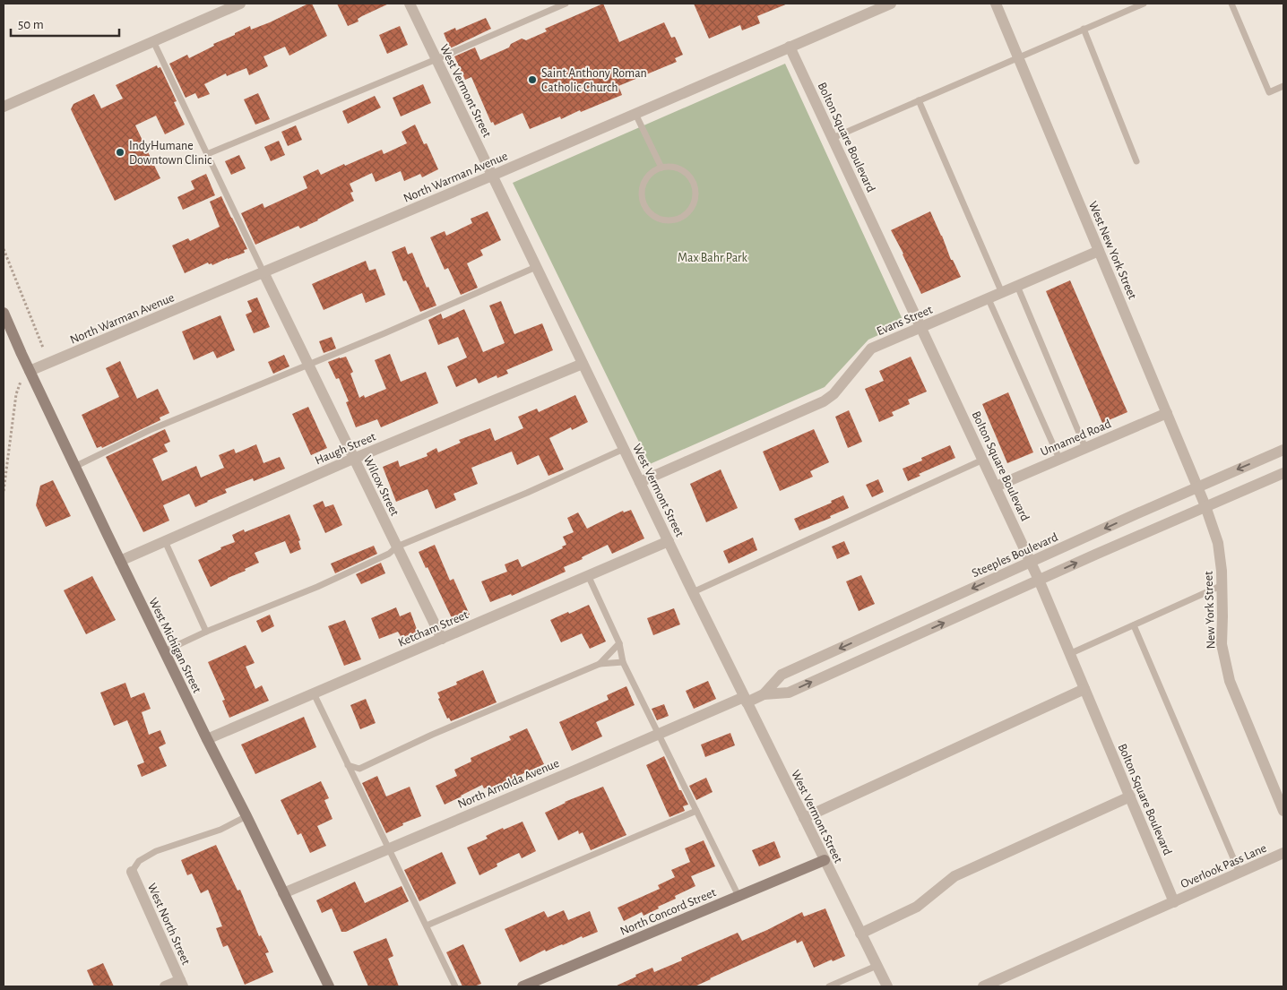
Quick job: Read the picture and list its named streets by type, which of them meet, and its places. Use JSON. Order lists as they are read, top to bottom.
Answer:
{
  "streets": {
    "main road": ["West Michigan Street", "North Concord Street"],
    "street": [
      "West Vermont Street",
      "Bolton Square Boulevard",
      "North Warman Avenue",
      "West New York Street",
      "Evans Street",
      "Unnamed Road",
      "Haugh Street",
      "Wilcox Street",
      "Steeples Boulevard",
      "New York Street",
      "Ketcham Street",
      "North Arnolda Avenue",
      "Overlook Pass Lane",
      "West North Street"
    ]
  },
  "crossings": [
    ["West Vermont Street", "North Warman Avenue"],
    ["West Vermont Street", "Evans Street"],
    ["West Vermont Street", "Haugh Street"],
    ["West Vermont Street", "Steeples Boulevard"],
    ["West Vermont Street", "Ketcham Street"],
    ["West Vermont Street", "North Arnolda Avenue"],
    ["West Vermont Street", "North Concord Street"],
    ["Bolton Square Boulevard", "North Warman Avenue"],
    ["Bolton Square Boulevard", "Evans Street"],
    ["Bolton Square Boulevard", "Unnamed Road"],
    ["Bolton Square Boulevard", "Steeples Boulevard"],
    ["Bolton Square Boulevard", "Overlook Pass Lane"],
    ["North Warman Avenue", "Wilcox Street"],
    ["North Warman Avenue", "West Michigan Street"],
    ["West New York Street", "Evans Street"],
    ["West New York Street", "Unnamed Road"],
    ["West New York Street", "Steeples Boulevard"],
    ["West New York Street", "New York Street"],
    ["Haugh Street", "Wilcox Street"],
    ["Haugh Street", "West Michigan Street"],
    ["Wilcox Street", "Ketcham Street"],
    ["Steeples Boulevard", "New York Street"],
    ["Steeples Boulevard", "North Arnolda Avenue"],
    ["Ketcham Street", "West Michigan Street"],
    ["West Michigan Street", "North Arnolda Avenue"]
  ],
  "parks": ["Max Bahr Park"],
  "places": ["Saint Anthony Roman Catholic Church", "IndyHumane Downtown Clinic"],
  "scale_bar": "50 m"
}
